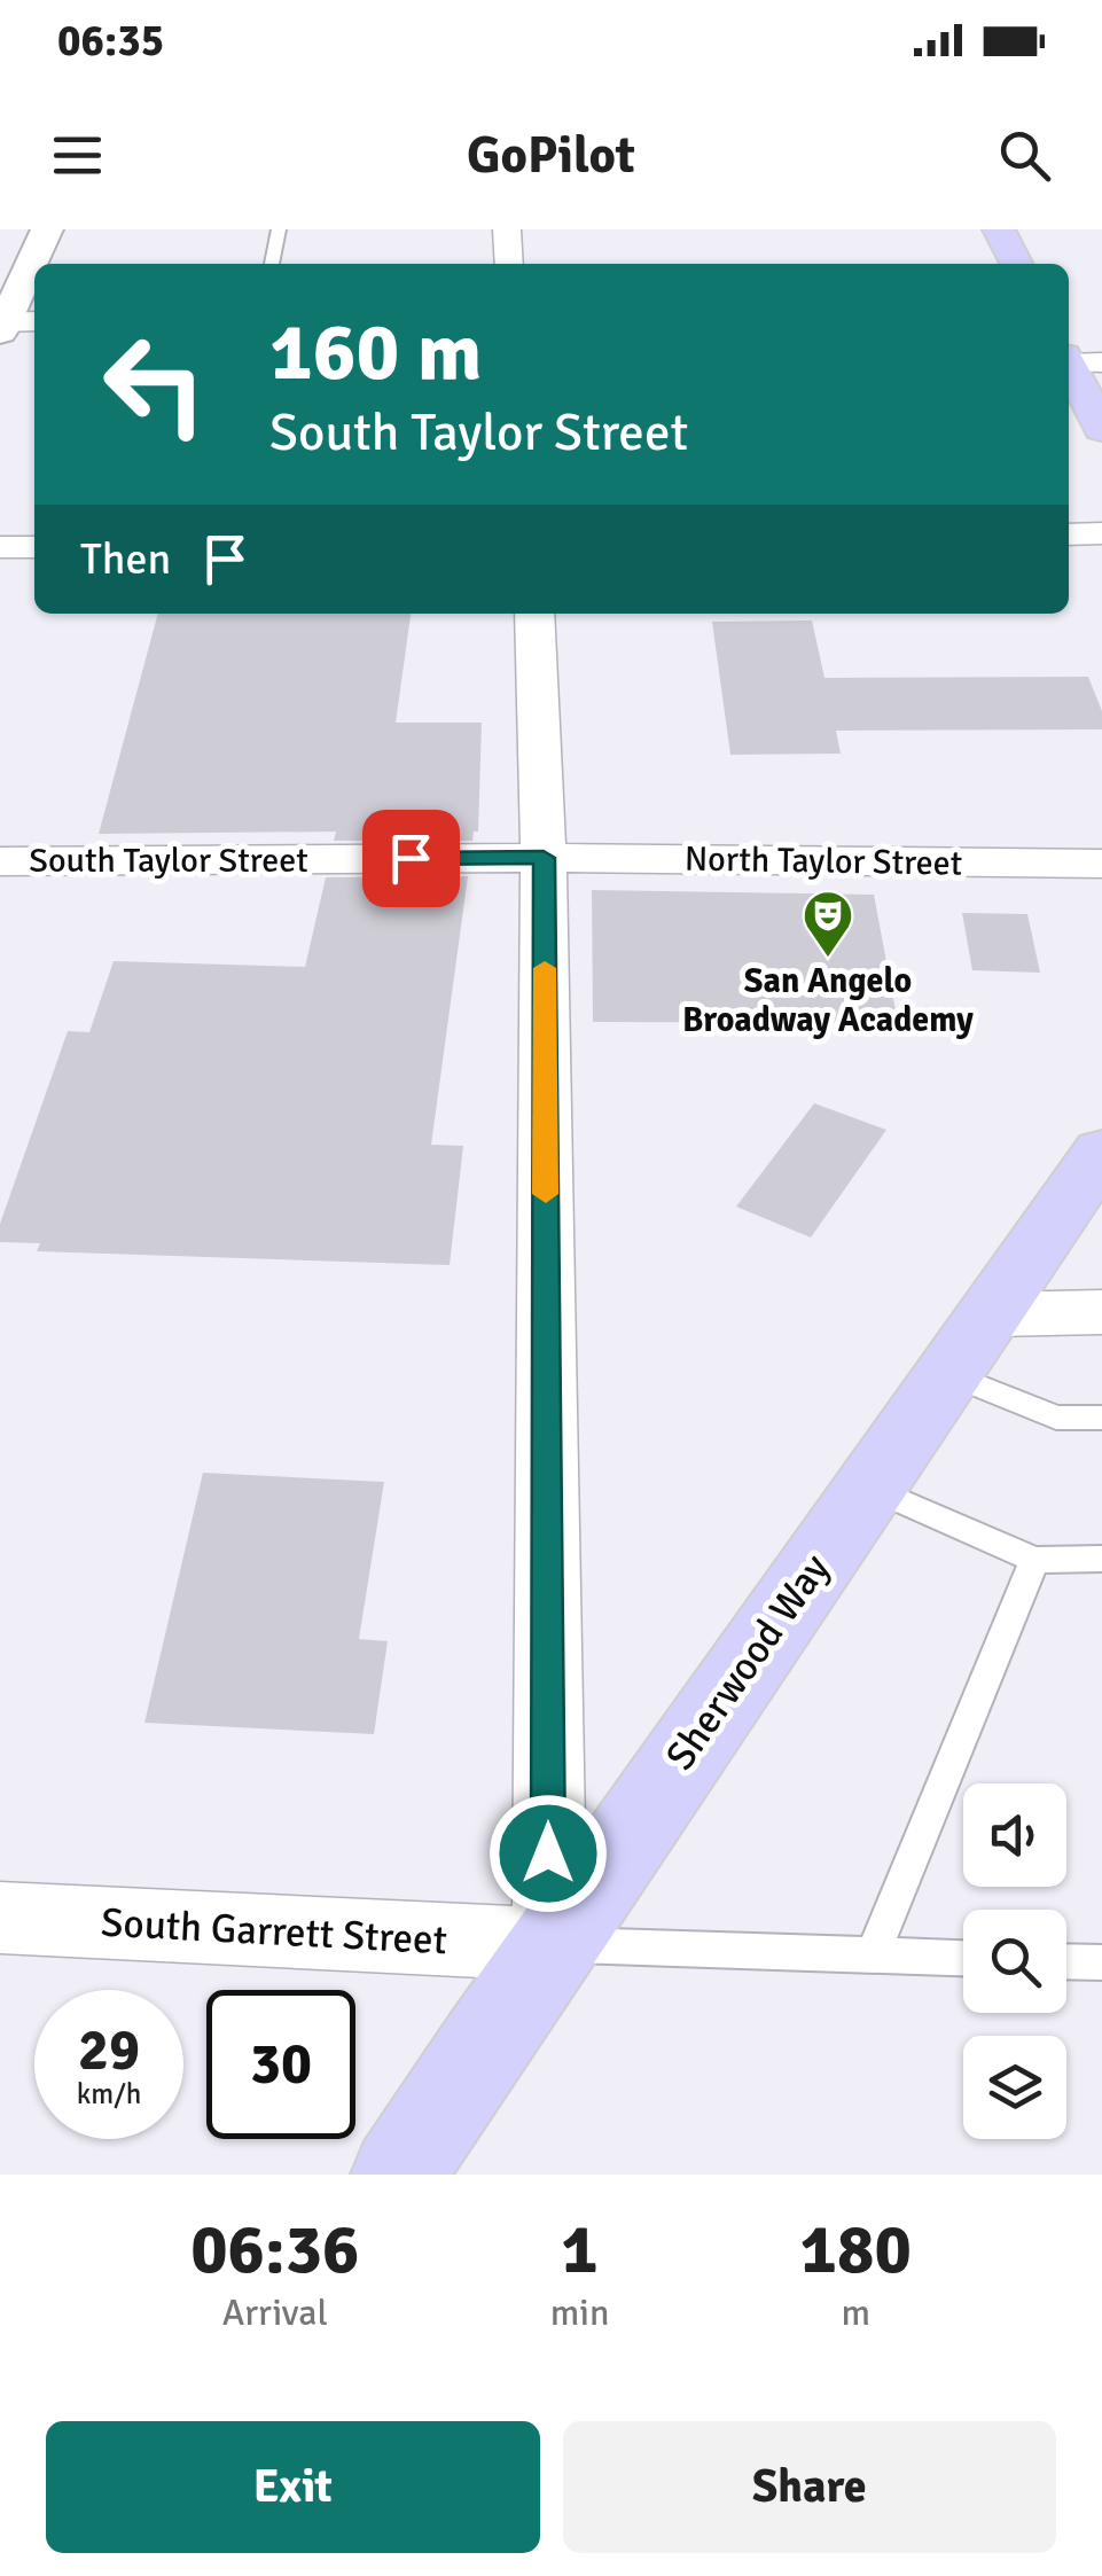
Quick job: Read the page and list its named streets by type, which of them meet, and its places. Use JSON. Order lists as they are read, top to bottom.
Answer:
{
  "streets": {
    "main road": ["Sherwood Way"],
    "street": ["South Taylor Street", "North Taylor Street", "South Garrett Street"]
  },
  "crossings": [
    ["South Taylor Street", "North Taylor Street"],
    ["Sherwood Way", "South Garrett Street"]
  ],
  "places": {
    "theatre": ["San Angelo Broadway Academy"]
  },
  "page": {
    "status": "06:35",
    "header": "GoPilot",
    "turn": ["160 m", "South Taylor Street"],
    "then": "Then",
    "speed": "29 km/h",
    "limit": "30",
    "eta": [
      "06:36",
      "Arrival",
      "1",
      "min",
      "180",
      "m"
    ],
    "buttons": ["Exit", "Share"]
  }
}
